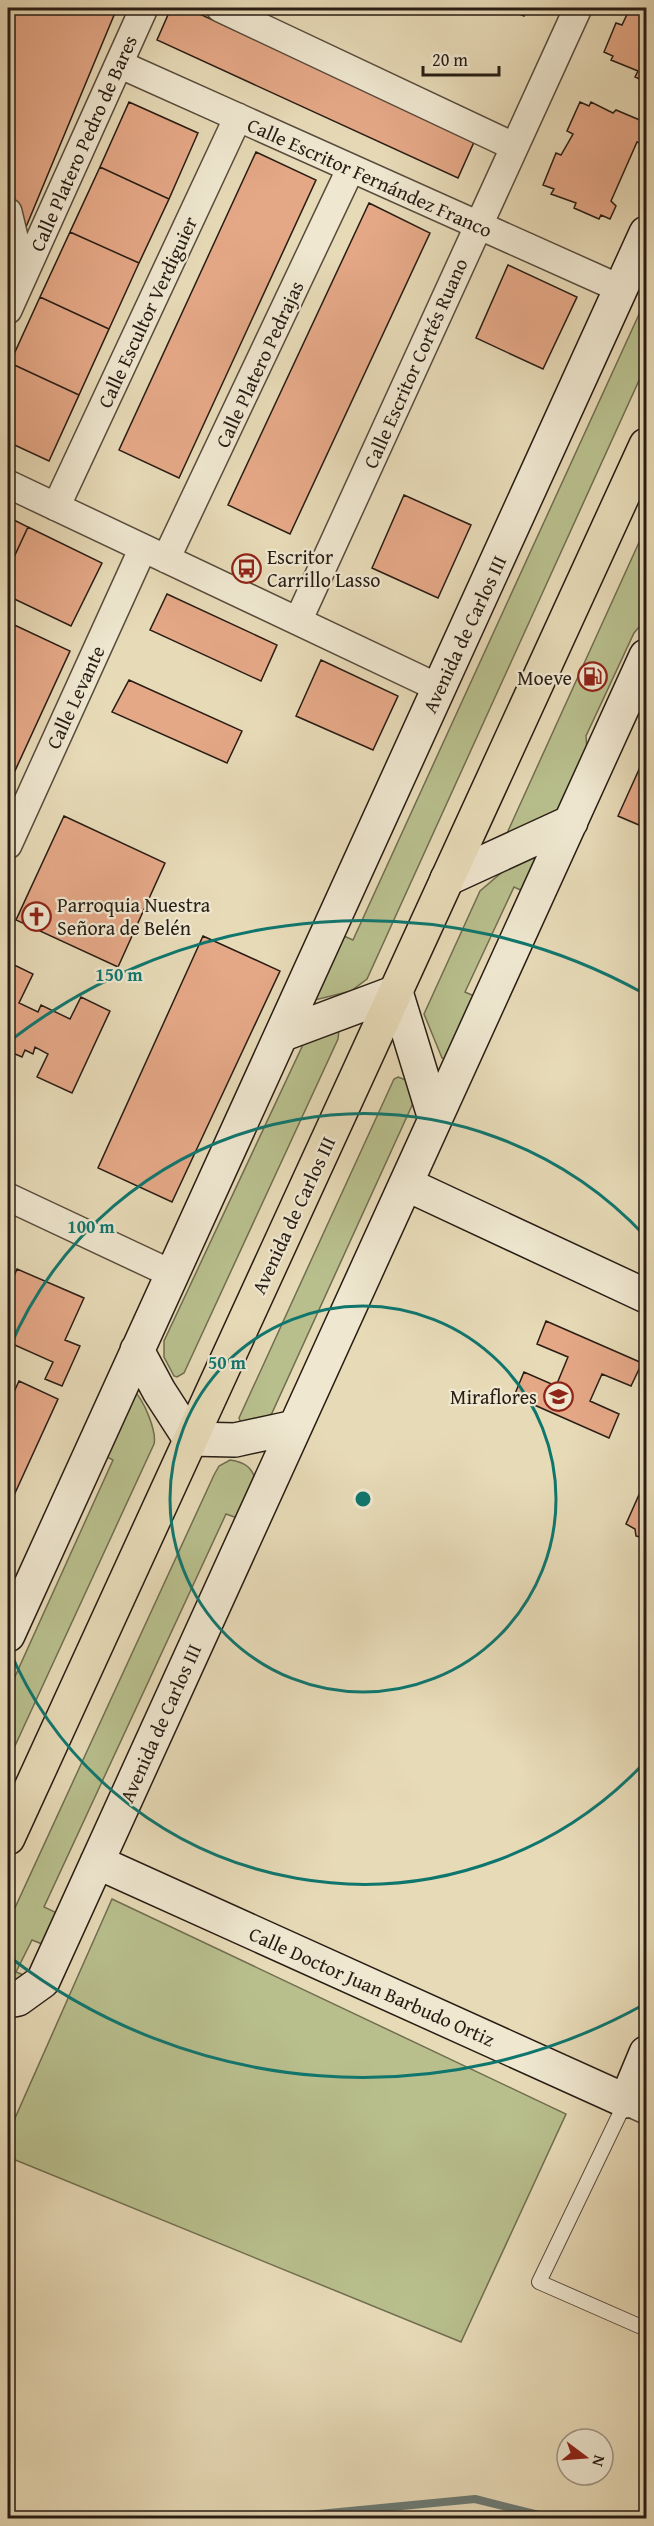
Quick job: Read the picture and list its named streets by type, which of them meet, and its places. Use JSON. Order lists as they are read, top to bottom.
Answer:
{
  "streets": {
    "main road": ["Avenida de Carlos III"],
    "street": [
      "Calle Platero Pedro de Bares",
      "Calle Escritor Fernández Franco",
      "Calle Escultor Verdiguier",
      "Calle Escritor Cortés Ruano",
      "Calle Platero Pedrajas",
      "Calle Levante",
      "Calle Doctor Juan Barbudo Ortiz"
    ]
  },
  "crossings": [
    ["Calle Platero Pedro de Bares", "Calle Escritor Fernández Franco"],
    ["Calle Escritor Fernández Franco", "Calle Escultor Verdiguier"],
    ["Calle Escritor Fernández Franco", "Calle Escritor Cortés Ruano"],
    ["Calle Escritor Fernández Franco", "Calle Platero Pedrajas"],
    ["Calle Escritor Fernández Franco", "Avenida de Carlos III"],
    ["Calle Platero Pedrajas", "Calle Levante"],
    ["Avenida de Carlos III", "Calle Doctor Juan Barbudo Ortiz"]
  ],
  "places": {
    "bus stop": ["Escritor Carrillo Lasso"],
    "fuel station": ["Moeve"],
    "church": ["Parroquia Nuestra Señora de Belén"],
    "school or university": ["Miraflores"]
  },
  "scale_bar": "20 m",
  "north": "right",
  "rings": ["150 m", "100 m", "50 m"]
}
